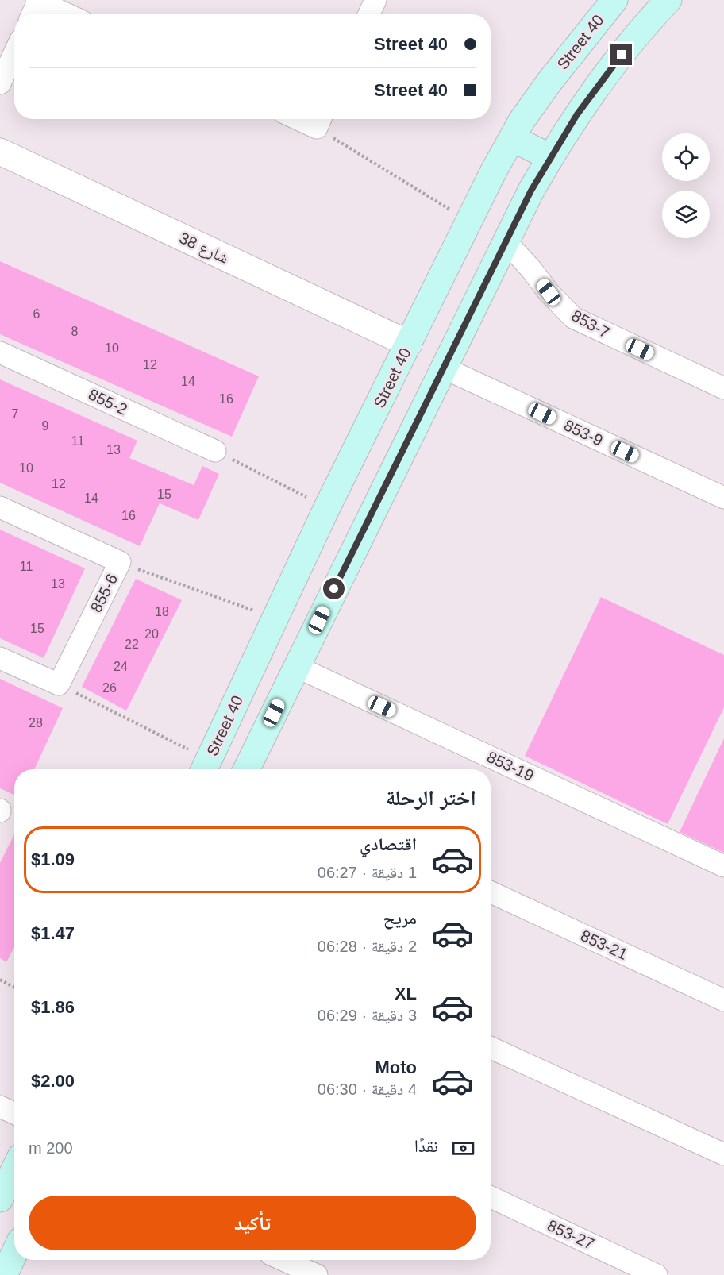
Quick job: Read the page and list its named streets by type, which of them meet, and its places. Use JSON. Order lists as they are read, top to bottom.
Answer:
{
  "streets": {
    "main road": ["Street 40"],
    "street": [
      "شارع 38",
      "853-7",
      "855-2",
      "853-9",
      "855-6",
      "853-19",
      "853-21",
      "853-27"
    ]
  },
  "crossings": [
    ["Street 40", "شارع 38"]
  ],
  "house_numbers": [
    "6",
    "8",
    "10",
    "12",
    "14",
    "16",
    "7",
    "9",
    "11",
    "13",
    "10",
    "12",
    "15",
    "14",
    "16",
    "11",
    "13",
    "18",
    "15",
    "20",
    "22",
    "24",
    "26",
    "28"
  ],
  "page": {
    "banner": ["Street 40", "Street 40"],
    "heading": "اختر الرحلة",
    "list": [
      {
        "name": "اقتصادي",
        "note": "1 دقيقة · 06:27",
        "value": "$1.09"
      },
      {
        "name": "مريح",
        "note": "2 دقيقة · 06:28",
        "value": "$1.47"
      },
      {
        "name": "XL",
        "note": "3 دقيقة · 06:29",
        "value": "$1.86"
      },
      {
        "name": "Moto",
        "note": "4 دقيقة · 06:30",
        "value": "$2.00"
      }
    ],
    "pay": ["نقدًا", "200 m"],
    "buttons": "تأكيد"
  }
}
